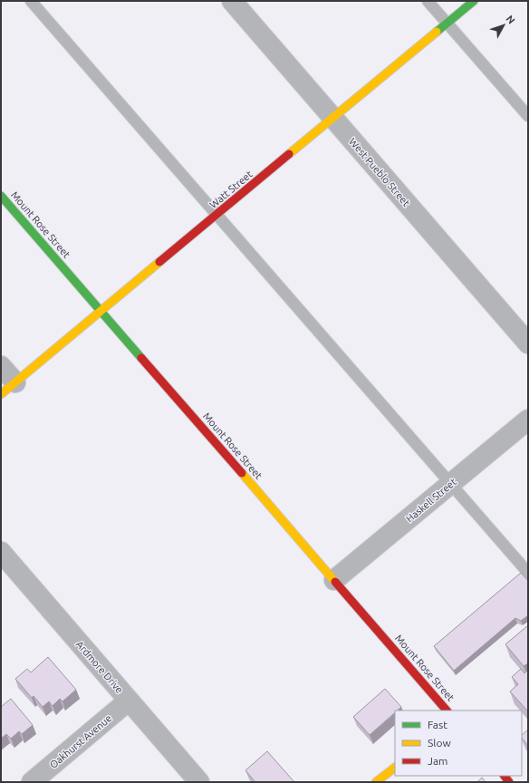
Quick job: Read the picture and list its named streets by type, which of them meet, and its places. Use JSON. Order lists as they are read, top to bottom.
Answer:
{
  "streets": {
    "street": [
      "West Pueblo Street",
      "Watt Street",
      "Mount Rose Street",
      "Haskell Street",
      "Ardmore Drive",
      "Oakhurst Avenue"
    ]
  },
  "crossings": [
    ["West Pueblo Street", "Watt Street"],
    ["Watt Street", "Mount Rose Street"],
    ["Mount Rose Street", "Haskell Street"],
    ["Ardmore Drive", "Oakhurst Avenue"]
  ],
  "legend": ["Fast", "Slow", "Jam"],
  "north": "top right"
}
